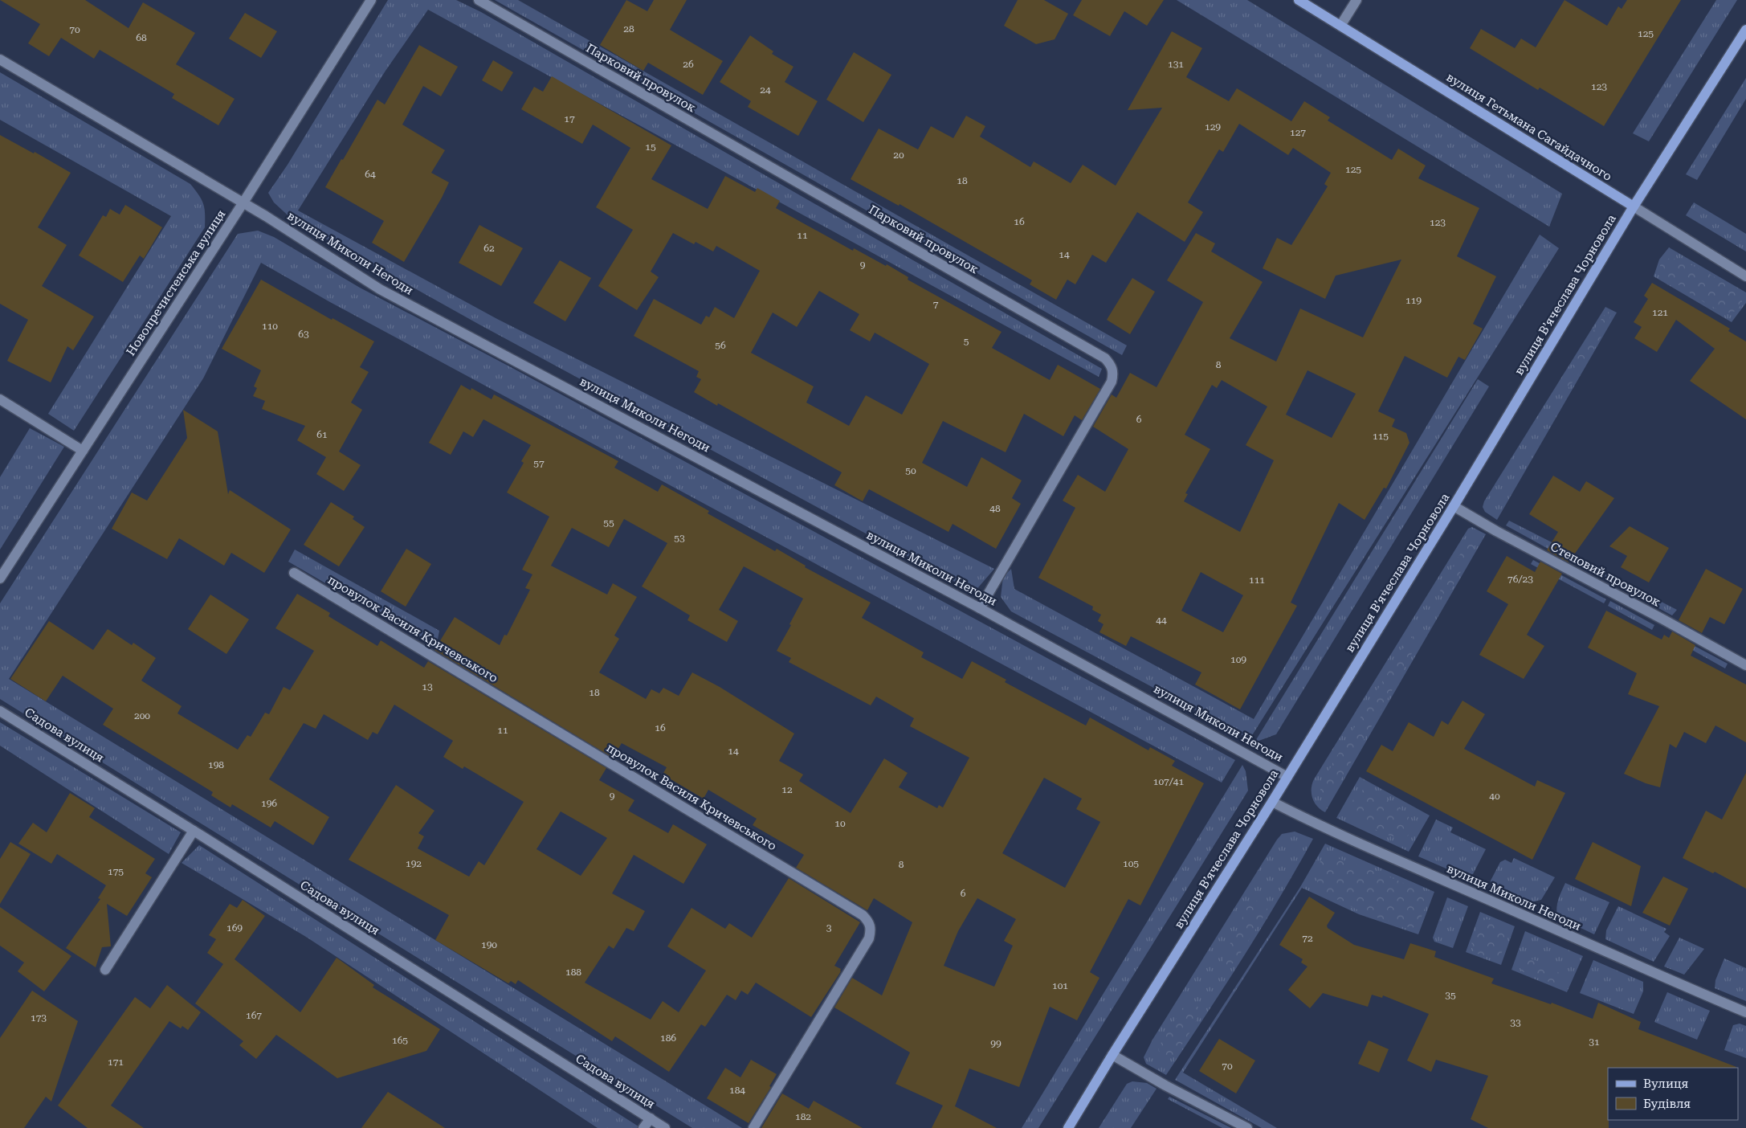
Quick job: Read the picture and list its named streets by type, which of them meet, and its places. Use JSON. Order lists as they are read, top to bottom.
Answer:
{
  "streets": {
    "main road": ["вулиця Гетьмана Сагайдачного", "вулиця Вʼячеслава Чорновола"],
    "street": [
      "Парковий провулок",
      "вулиця Миколи Негоди",
      "Новопречистенська вулиця",
      "Степовий провулок",
      "провулок Василя Кричевського",
      "Садова вулиця"
    ]
  },
  "crossings": [
    ["Парковий провулок", "вулиця Миколи Негоди"],
    ["вулиця Гетьмана Сагайдачного", "вулиця Вʼячеслава Чорновола"],
    ["вулиця Миколи Негоди", "Новопречистенська вулиця"],
    ["вулиця Миколи Негоди", "вулиця Вʼячеслава Чорновола"],
    ["вулиця Вʼячеслава Чорновола", "Степовий провулок"]
  ],
  "house_numbers": [
    "28",
    "70",
    "125",
    "68",
    "26",
    "131",
    "123",
    "24",
    "17",
    "129",
    "127",
    "15",
    "20",
    "125",
    "64",
    "18",
    "16",
    "123",
    "11",
    "62",
    "14",
    "9",
    "119",
    "7",
    "121",
    "110",
    "63",
    "5",
    "56",
    "8",
    "6",
    "61",
    "115",
    "57",
    "50",
    "48",
    "55",
    "53",
    "76/23",
    "111",
    "44",
    "109",
    "13",
    "18",
    "200",
    "16",
    "11",
    "14",
    "198",
    "107/41",
    "12",
    "9",
    "40",
    "196",
    "10",
    "192",
    "105",
    "8",
    "175",
    "6",
    "169",
    "3",
    "72",
    "190",
    "188",
    "101",
    "35",
    "167",
    "173",
    "33",
    "186",
    "165",
    "31",
    "99",
    "171",
    "70",
    "184",
    "182"
  ],
  "legend": ["Вулиця", "Будівля"]
}
